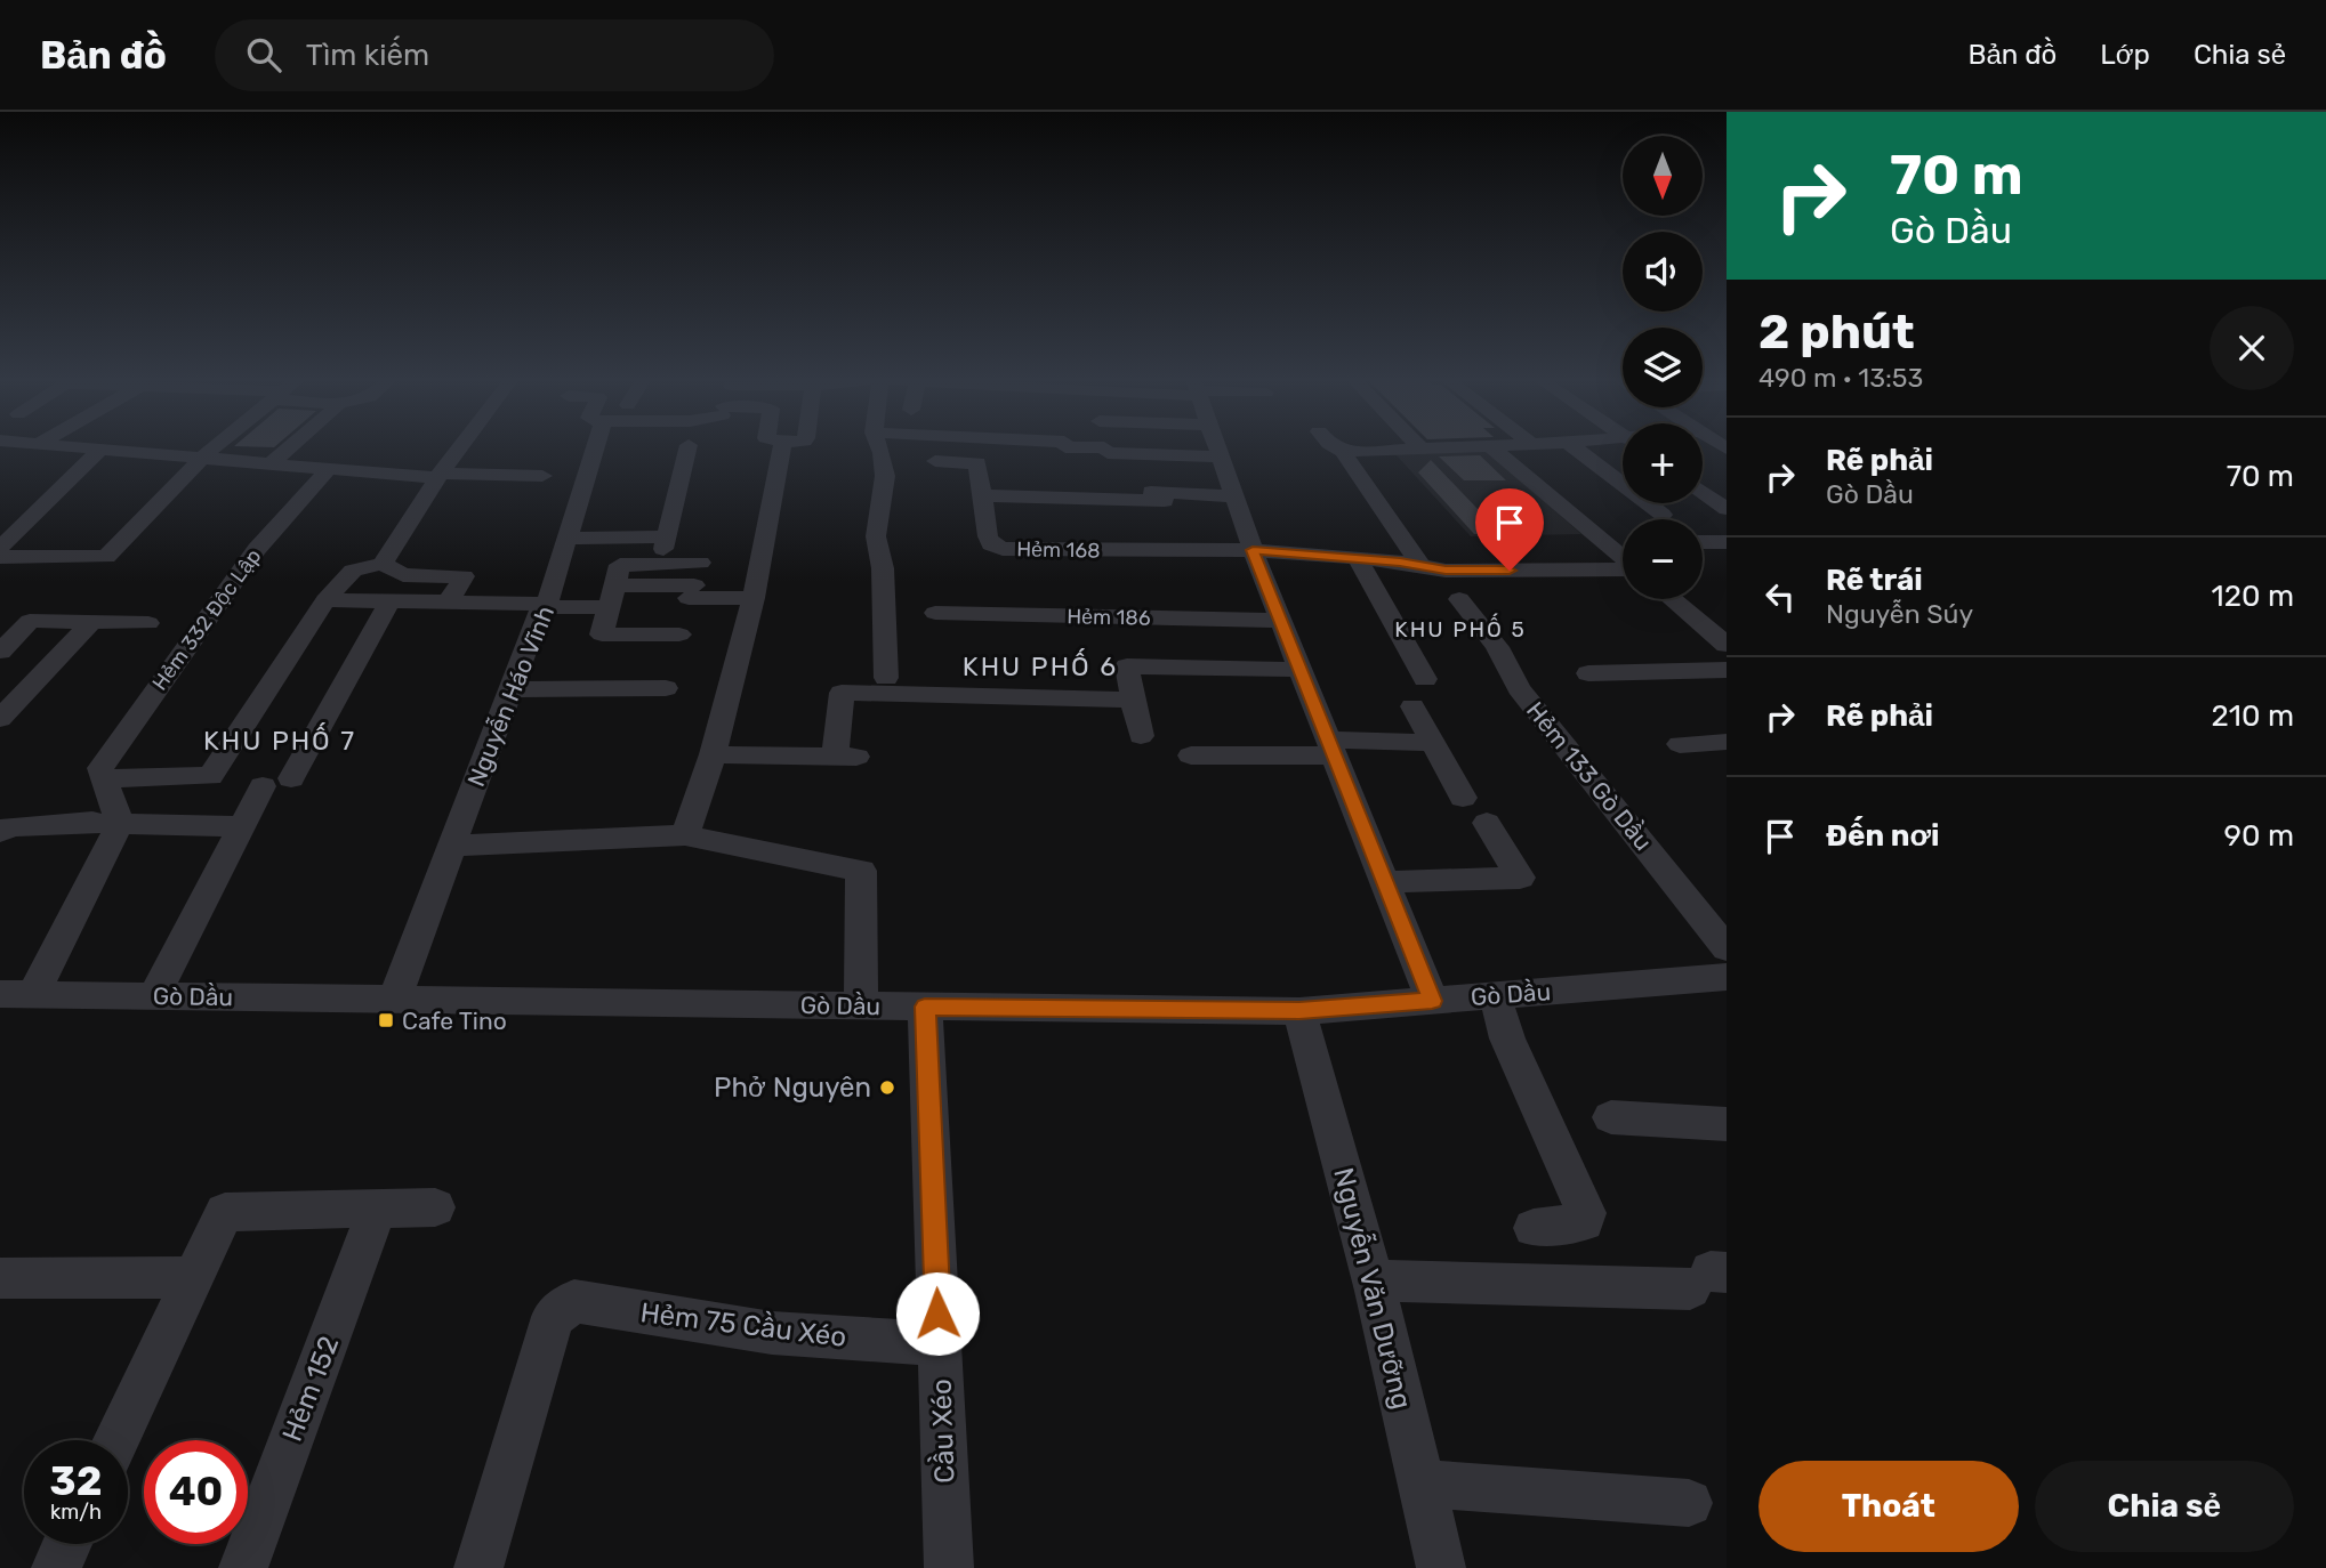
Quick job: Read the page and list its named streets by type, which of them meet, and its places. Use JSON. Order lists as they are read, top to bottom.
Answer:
{
  "streets": {
    "street": [
      "Hẻm 168",
      "Hẻm 186",
      "Hẻm 332 Độc Lập",
      "Nguyễn Háo Vĩnh",
      "Hẻm 133 Gò Dầu",
      "Gò Dầu",
      "Nguyễn Văn Dưỡng",
      "Hẻm 75 Cầu Xéo",
      "Hẻm 152",
      "Cầu Xéo"
    ]
  },
  "crossings": [
    ["Nguyễn Háo Vĩnh", "Gò Dầu"],
    ["Gò Dầu", "Nguyễn Văn Dưỡng"],
    ["Gò Dầu", "Cầu Xéo"],
    ["Hẻm 75 Cầu Xéo", "Cầu Xéo"]
  ],
  "districts": ["KHU PHỐ 5", "KHU PHỐ 6", "KHU PHỐ 7"],
  "places": {
    "transit": ["Cafe Tino"],
    "other": ["Phở Nguyên"]
  },
  "north": "bottom",
  "page": {
    "header": "Bản đồ",
    "search": "Tìm kiếm",
    "nav": ["Bản đồ", "Lớp", "Chia sẻ"],
    "turn": ["70 m", "Gò Dầu"],
    "map_buttons": ["+", "−"],
    "heading": ["2 phút", "490 m · 13:53"],
    "list": [
      {
        "name": "Rẽ phải",
        "note": "Gò Dầu",
        "value": "70 m"
      },
      {
        "name": "Rẽ trái",
        "note": "Nguyễn Súy",
        "value": "120 m"
      },
      {
        "name": "Rẽ phải",
        "value": "210 m"
      },
      {
        "name": "Đến nơi",
        "value": "90 m"
      }
    ],
    "speed": "32 km/h",
    "limit": "40",
    "buttons": ["Thoát", "Chia sẻ"]
  }
}
